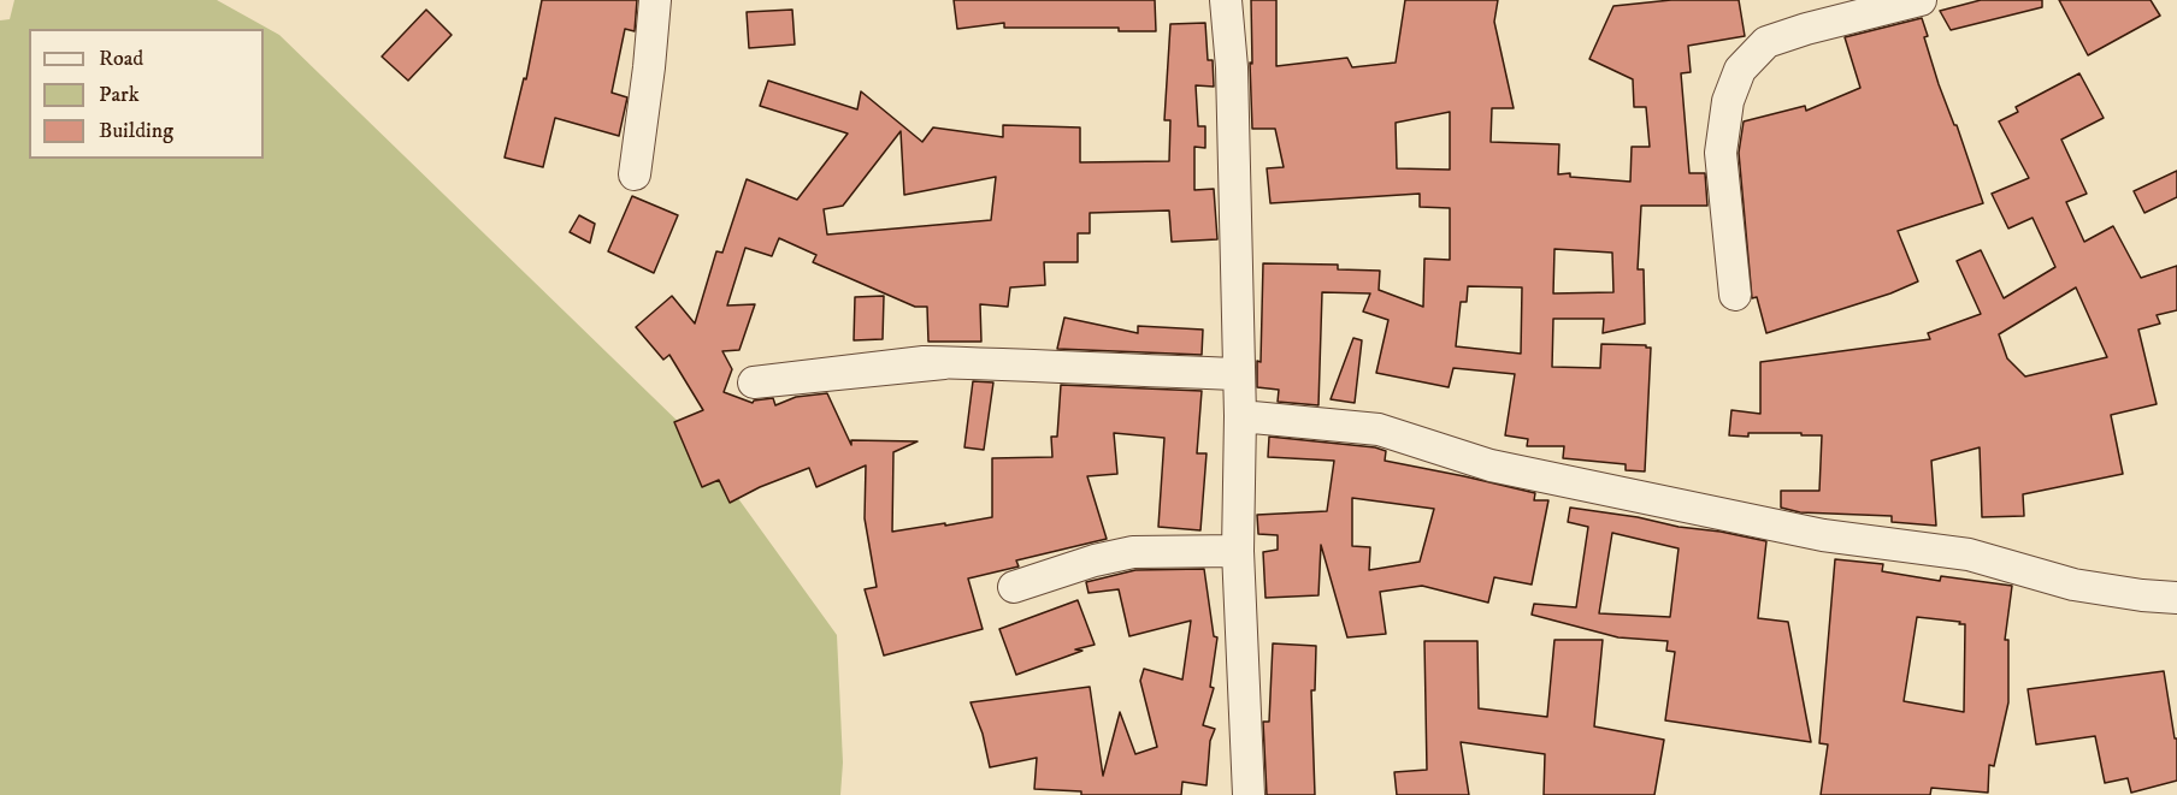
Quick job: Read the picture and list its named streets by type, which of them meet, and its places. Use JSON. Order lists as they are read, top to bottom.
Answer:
{
  "legend": ["Road", "Park", "Building"]
}
